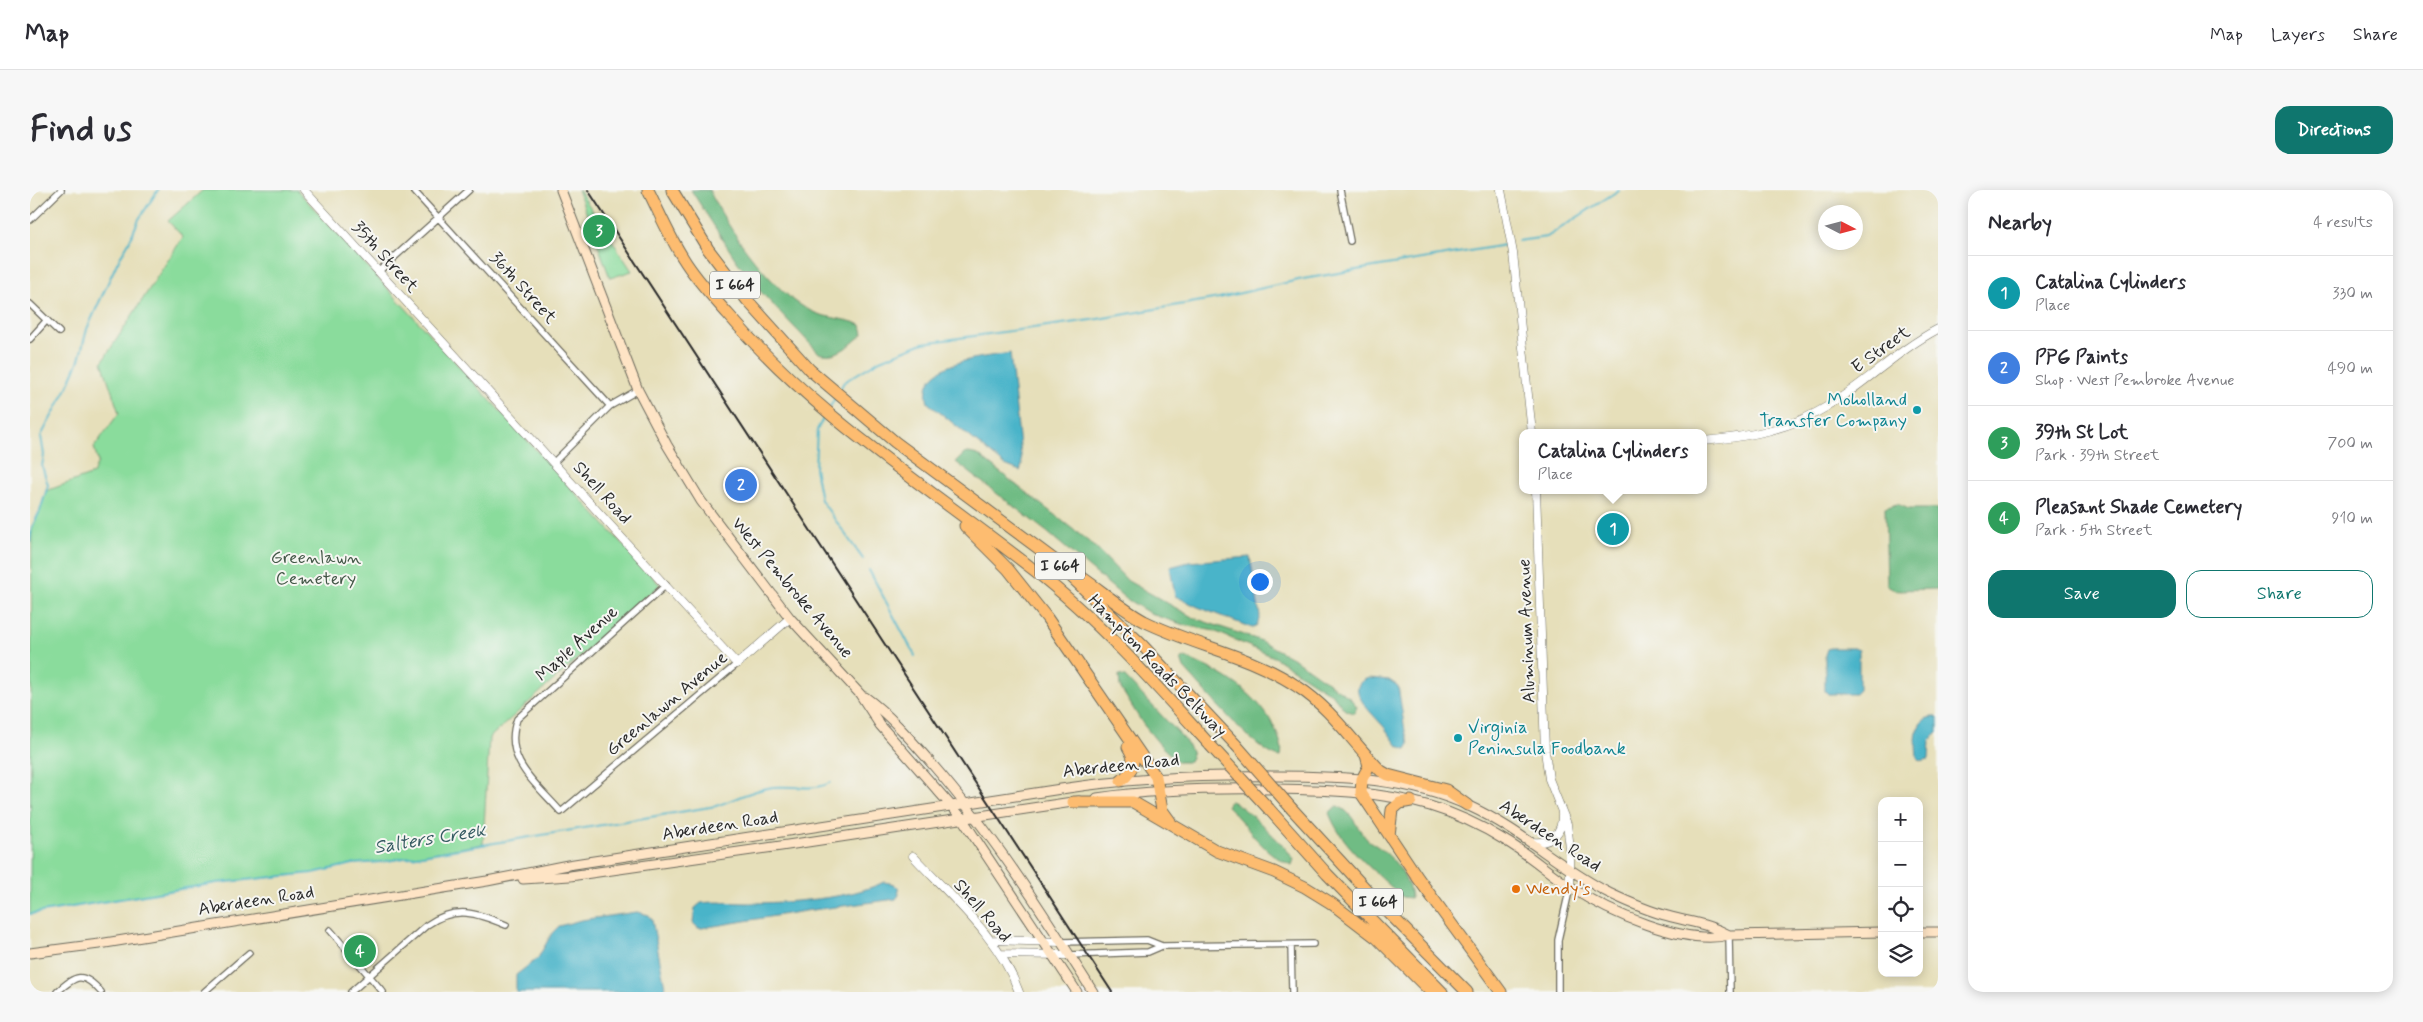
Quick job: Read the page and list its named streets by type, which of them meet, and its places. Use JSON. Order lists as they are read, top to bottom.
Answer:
{
  "streets": {
    "highway": ["I 664", "Hampton Roads Beltway"],
    "main road": ["West Pembroke Avenue", "Aberdeen Road"],
    "street": [
      "35th Street",
      "36th Street",
      "E Street",
      "Shell Road",
      "Aluminum Avenue",
      "Maple Avenue",
      "Greenlawn Avenue"
    ]
  },
  "crossings": [
    ["35th Street", "Shell Road"],
    ["Shell Road", "Maple Avenue"],
    ["Shell Road", "Greenlawn Avenue"],
    ["West Pembroke Avenue", "Greenlawn Avenue"],
    ["West Pembroke Avenue", "Aberdeen Road"],
    ["Aluminum Avenue", "Aberdeen Road"],
    ["Maple Avenue", "Greenlawn Avenue"]
  ],
  "water": ["Salters Creek"],
  "parks": ["Greenlawn Cemetery"],
  "places": ["Moholland Transfer Company", "Virginia Peninsula Foodbank", "Wendy's"],
  "north": "right",
  "page": {
    "header": "Map",
    "nav": ["Map", "Layers", "Share"],
    "buttons": [
      "Directions",
      ["Save", "Share"]
    ],
    "title": "Find us",
    "heading": ["Nearby", "4 results"],
    "pins": [
      "3",
      "2",
      "1",
      "4"
    ],
    "list": [
      {
        "mark": "1",
        "name": "Catalina Cylinders",
        "note": "Place",
        "value": "330 m"
      },
      {
        "mark": "2",
        "name": "PPG Paints",
        "note": "Shop · West Pembroke Avenue",
        "value": "490 m"
      },
      {
        "mark": "3",
        "name": "39th St Lot",
        "note": "Park · 39th Street",
        "value": "700 m"
      },
      {
        "mark": "4",
        "name": "Pleasant Shade Cemetery",
        "note": "Park · 5th Street",
        "value": "910 m"
      }
    ],
    "popup": ["Catalina Cylinders", "Place"],
    "map_buttons": ["+", "−"]
  }
}
